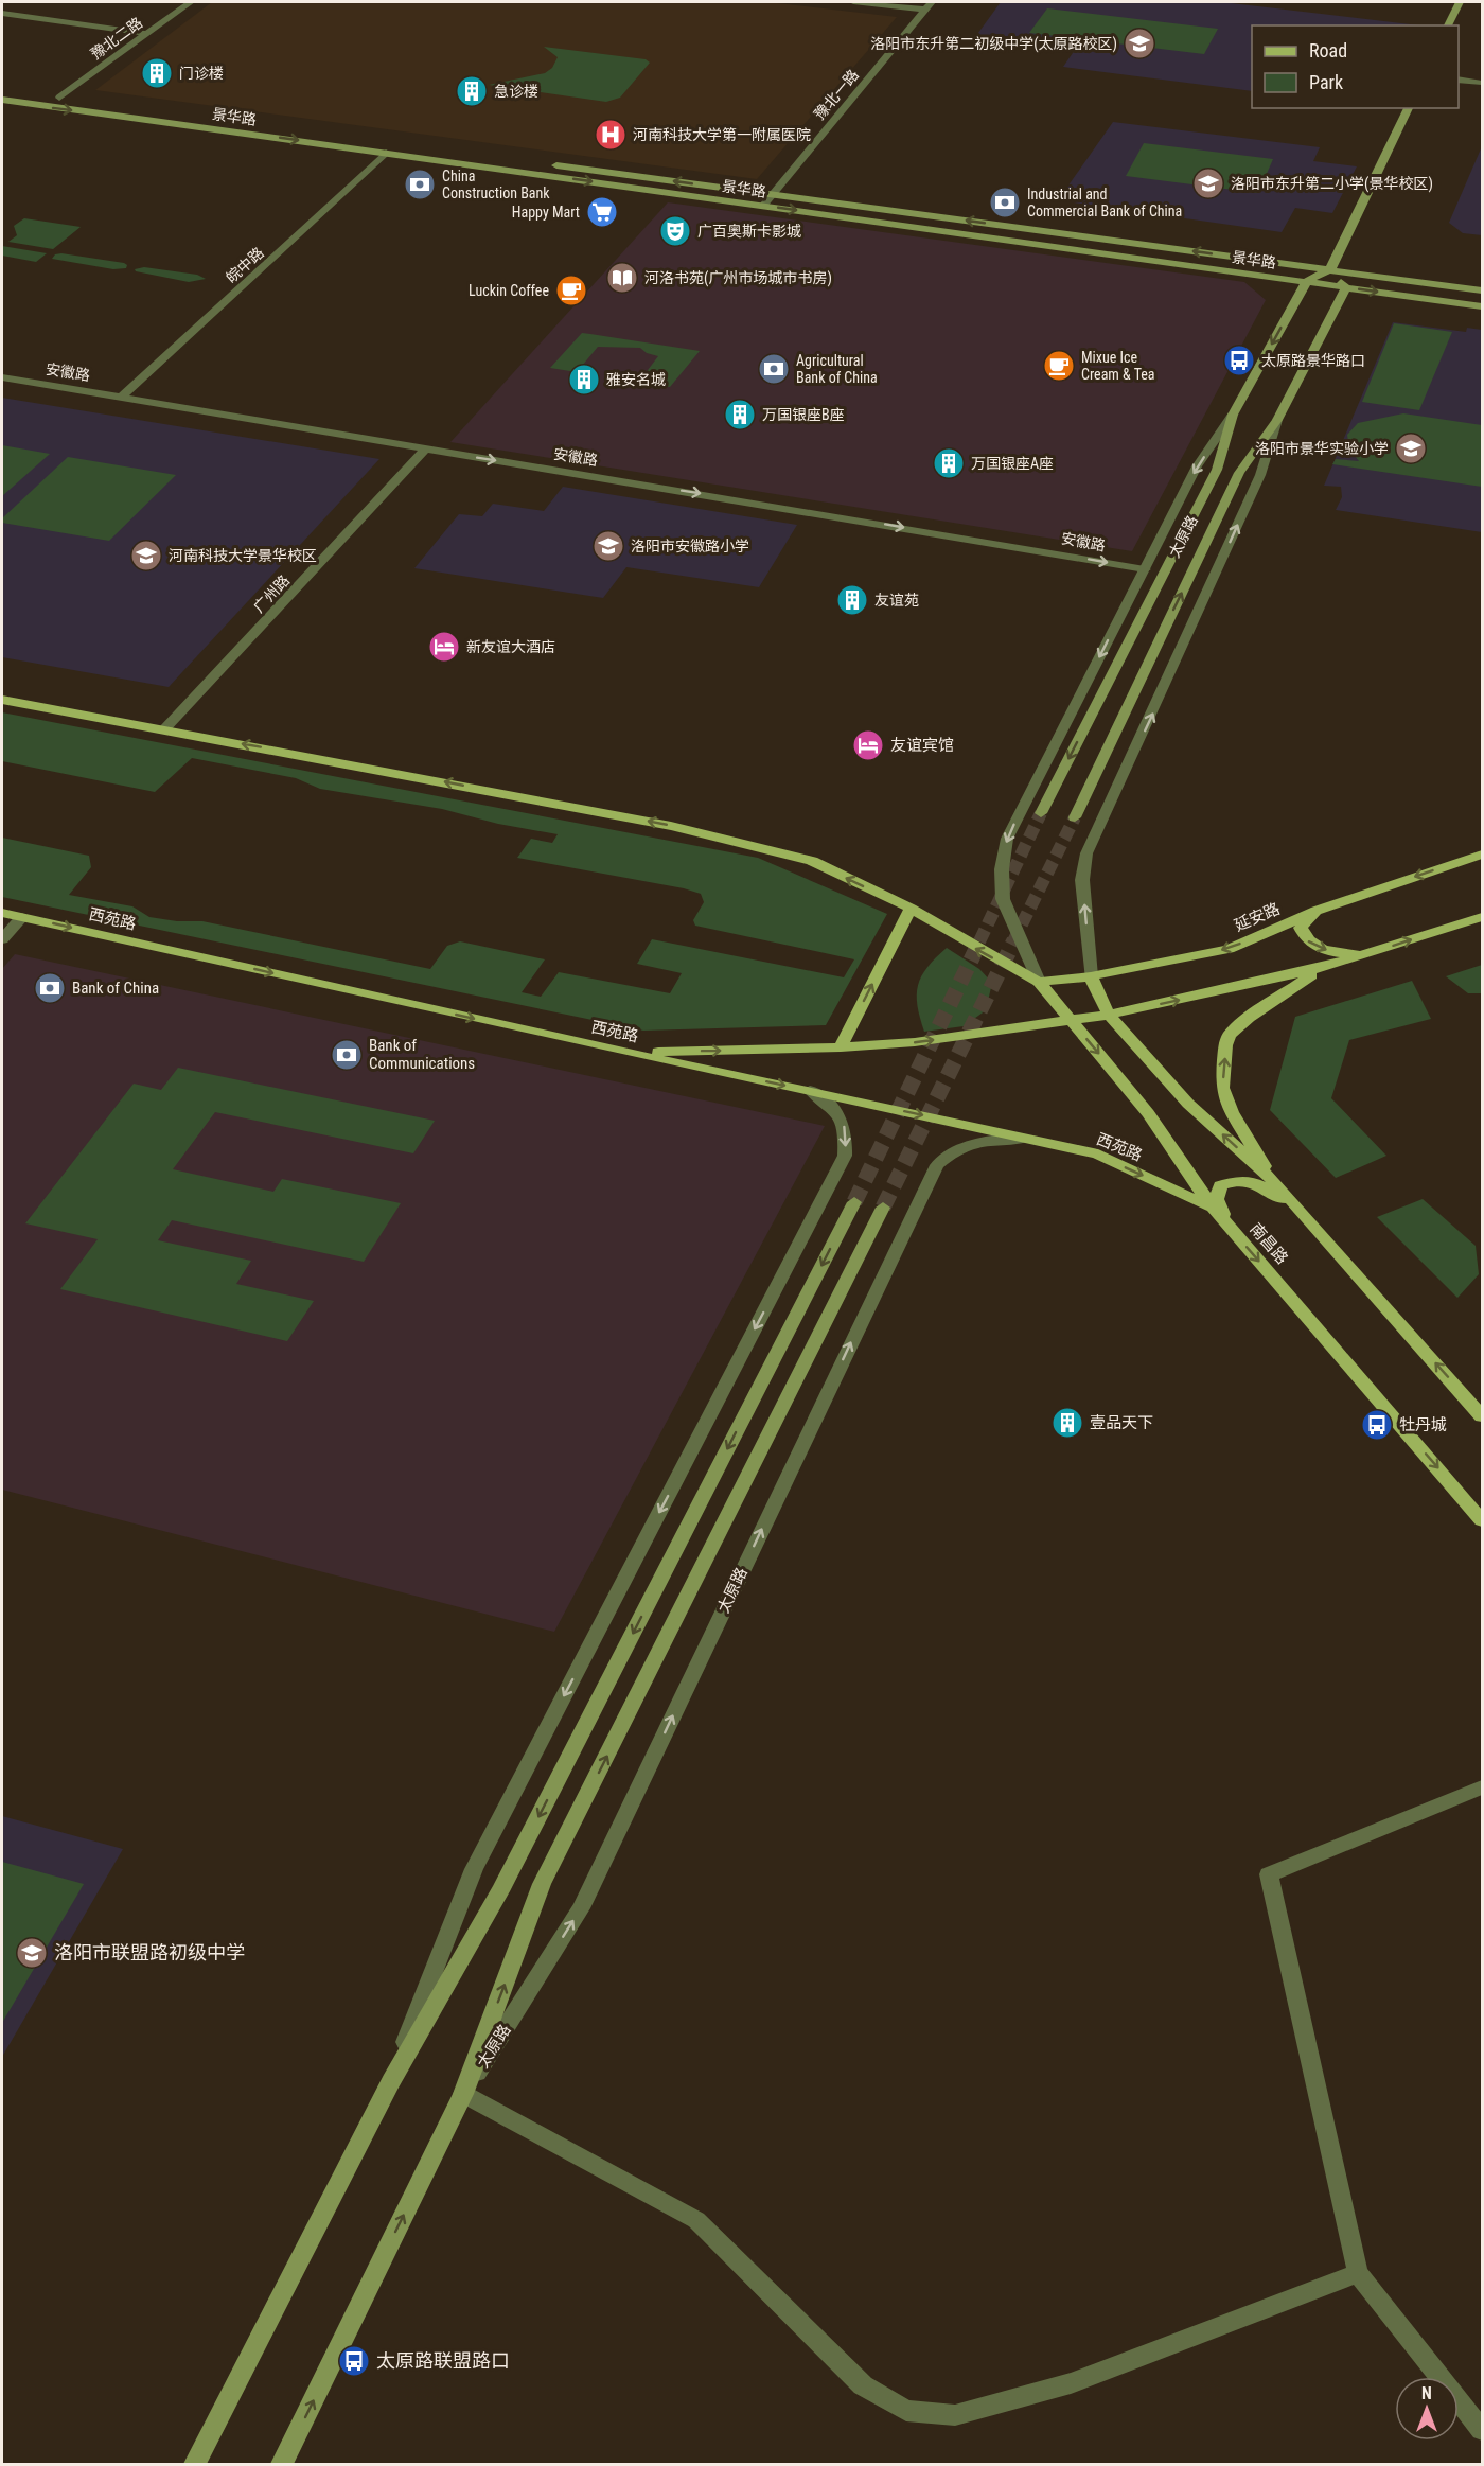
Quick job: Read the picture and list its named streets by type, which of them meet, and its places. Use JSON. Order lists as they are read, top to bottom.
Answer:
{
  "streets": {
    "main road": [
      "景华路",
      "太原路",
      "延安路",
      "西苑路",
      "南昌路"
    ],
    "street": [
      "豫北二路",
      "豫北一路",
      "皖中路",
      "安徽路",
      "广州路"
    ]
  },
  "crossings": [
    ["豫北二路", "景华路"],
    ["豫北一路", "景华路"],
    ["景华路", "皖中路"],
    ["景华路", "太原路"],
    ["皖中路", "安徽路"],
    ["安徽路", "广州路"],
    ["太原路", "西苑路"],
    ["延安路", "南昌路"],
    ["西苑路", "南昌路"]
  ],
  "one_way": ["安徽路"],
  "places": {
    "school or university": [
      "洛阳市东升第二初级中学(太原路校区)",
      "洛阳市东升第二小学(景华校区)",
      "洛阳市景华实验小学",
      "洛阳市安徽路小学",
      "河南科技大学景华校区",
      "洛阳市联盟路初级中学"
    ],
    "building": [
      "门诊楼",
      "急诊楼",
      "雅安名城",
      "万国银座B座",
      "万国银座A座",
      "友谊苑",
      "壹品天下"
    ],
    "hospital": ["河南科技大学第一附属医院"],
    "bank": [
      "China Construction Bank",
      "Industrial and Commercial Bank of China",
      "Agricultural Bank of China",
      "Bank of China",
      "Bank of Communications"
    ],
    "supermarket": ["Happy Mart"],
    "theatre": ["广百奥斯卡影城"],
    "library": ["河洛书苑(广州市场城市书房)"],
    "cafe": ["Luckin Coffee", "Mixue Ice Cream & Tea"],
    "bus stop": ["太原路景华路口", "牡丹城", "太原路联盟路口"],
    "hotel": ["新友谊大酒店", "友谊宾馆"]
  },
  "legend": ["Road", "Park"],
  "north": "top"
}
